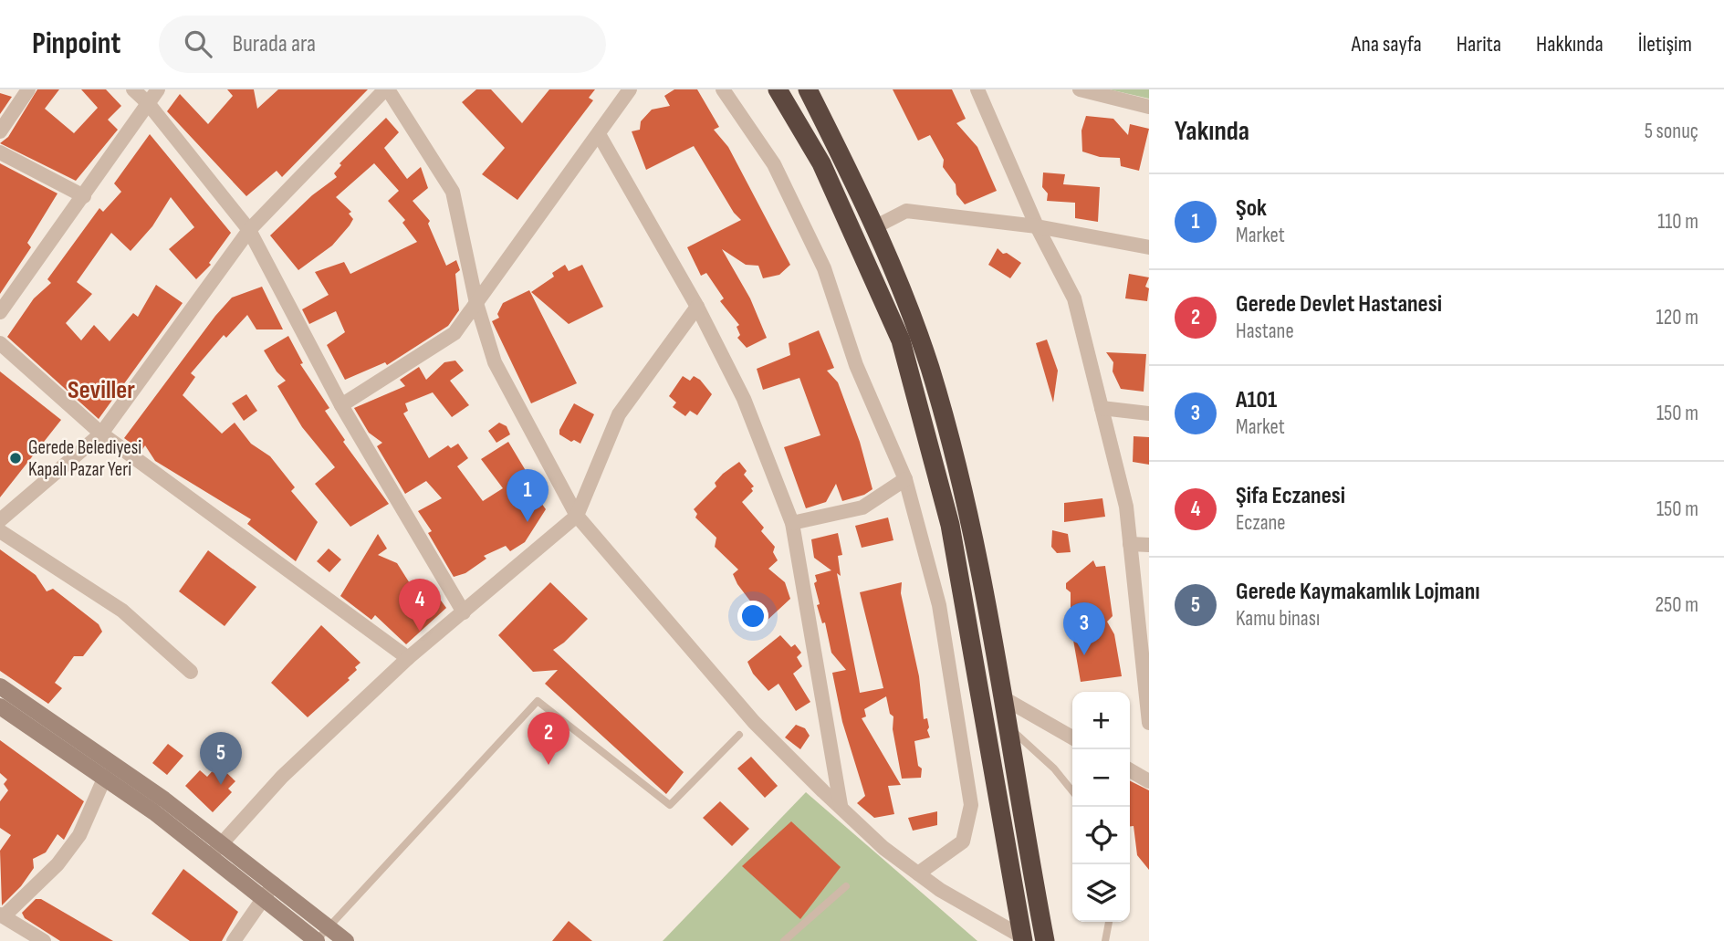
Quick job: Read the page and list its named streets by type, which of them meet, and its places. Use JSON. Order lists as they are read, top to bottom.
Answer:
{
  "districts": ["Seviller"],
  "places": ["Gerede Belediyesi Kapalı Pazar Yeri"],
  "page": {
    "header": "Pinpoint",
    "search": "Burada ara",
    "nav": [
      "Ana sayfa",
      "Harita",
      "Hakkında",
      "İletişim"
    ],
    "heading": ["Yakında", "5 sonuç"],
    "list": [
      {
        "mark": "1",
        "name": "Şok",
        "note": "Market",
        "value": "110 m"
      },
      {
        "mark": "2",
        "name": "Gerede Devlet Hastanesi",
        "note": "Hastane",
        "value": "120 m"
      },
      {
        "mark": "3",
        "name": "A101",
        "note": "Market",
        "value": "150 m"
      },
      {
        "mark": "4",
        "name": "Şifa Eczanesi",
        "note": "Eczane",
        "value": "150 m"
      },
      {
        "mark": "5",
        "name": "Gerede Kaymakamlık Lojmanı",
        "note": "Kamu binası",
        "value": "250 m"
      }
    ],
    "pins": [
      "1",
      "4",
      "3",
      "2",
      "5"
    ],
    "map_buttons": ["+", "−"]
  }
}
